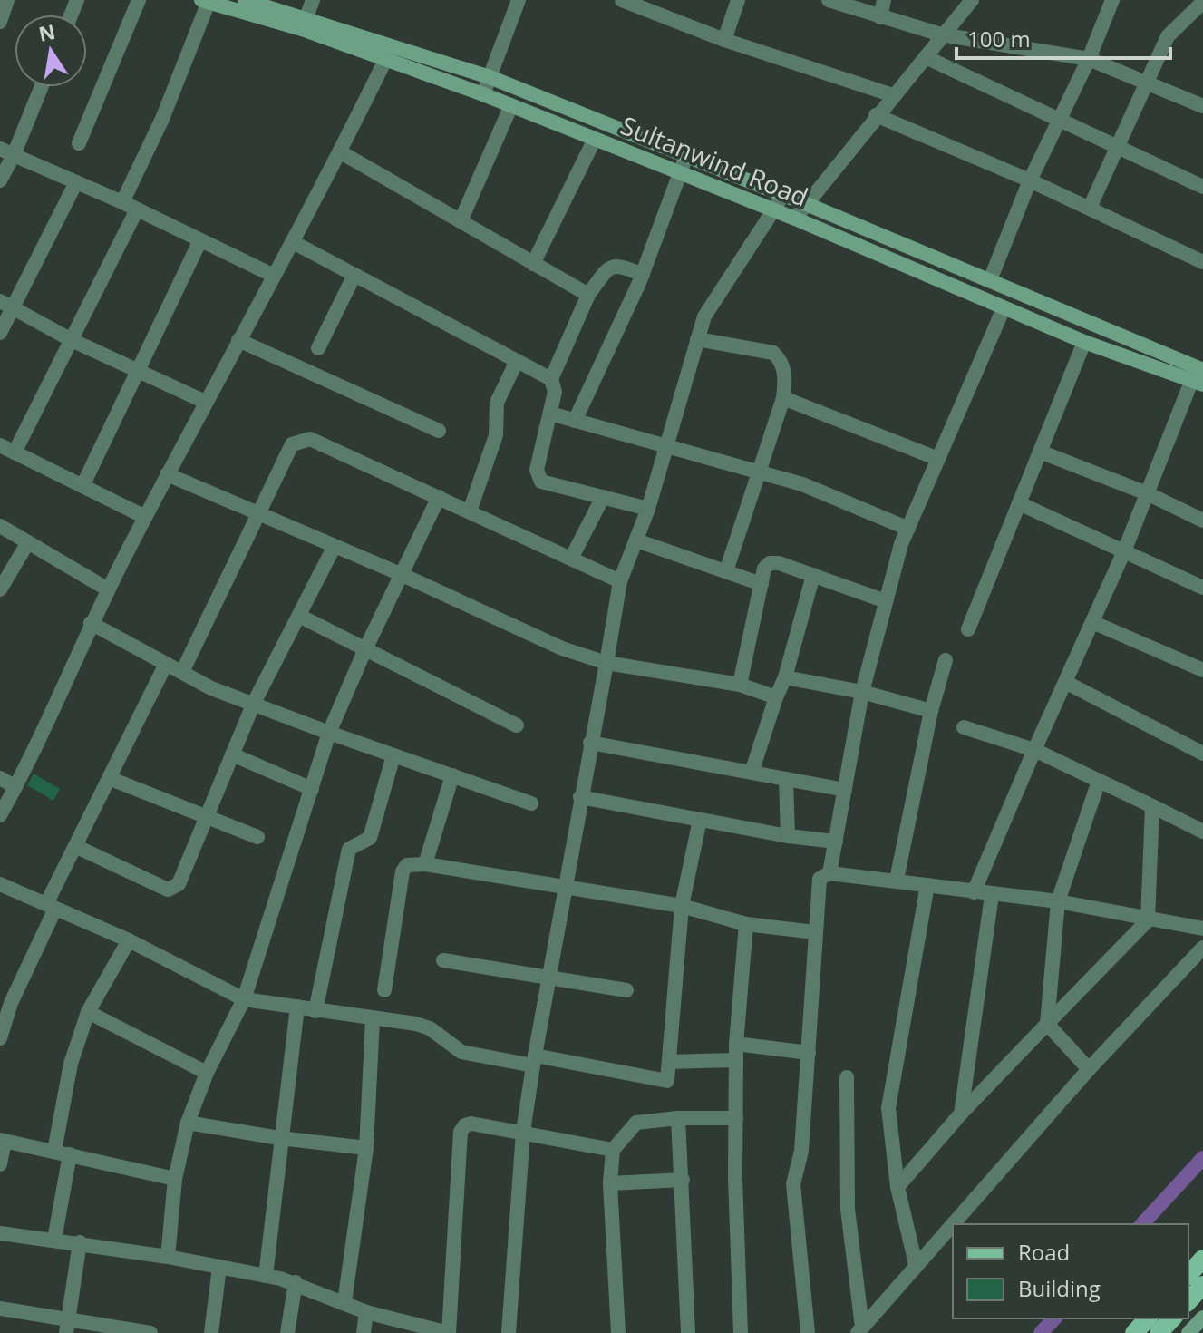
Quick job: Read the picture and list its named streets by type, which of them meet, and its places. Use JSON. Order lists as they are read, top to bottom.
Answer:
{
  "streets": {
    "main road": ["Sultanwind Road"]
  },
  "legend": ["Road", "Building"],
  "scale_bar": "100 m",
  "north": "top"
}
